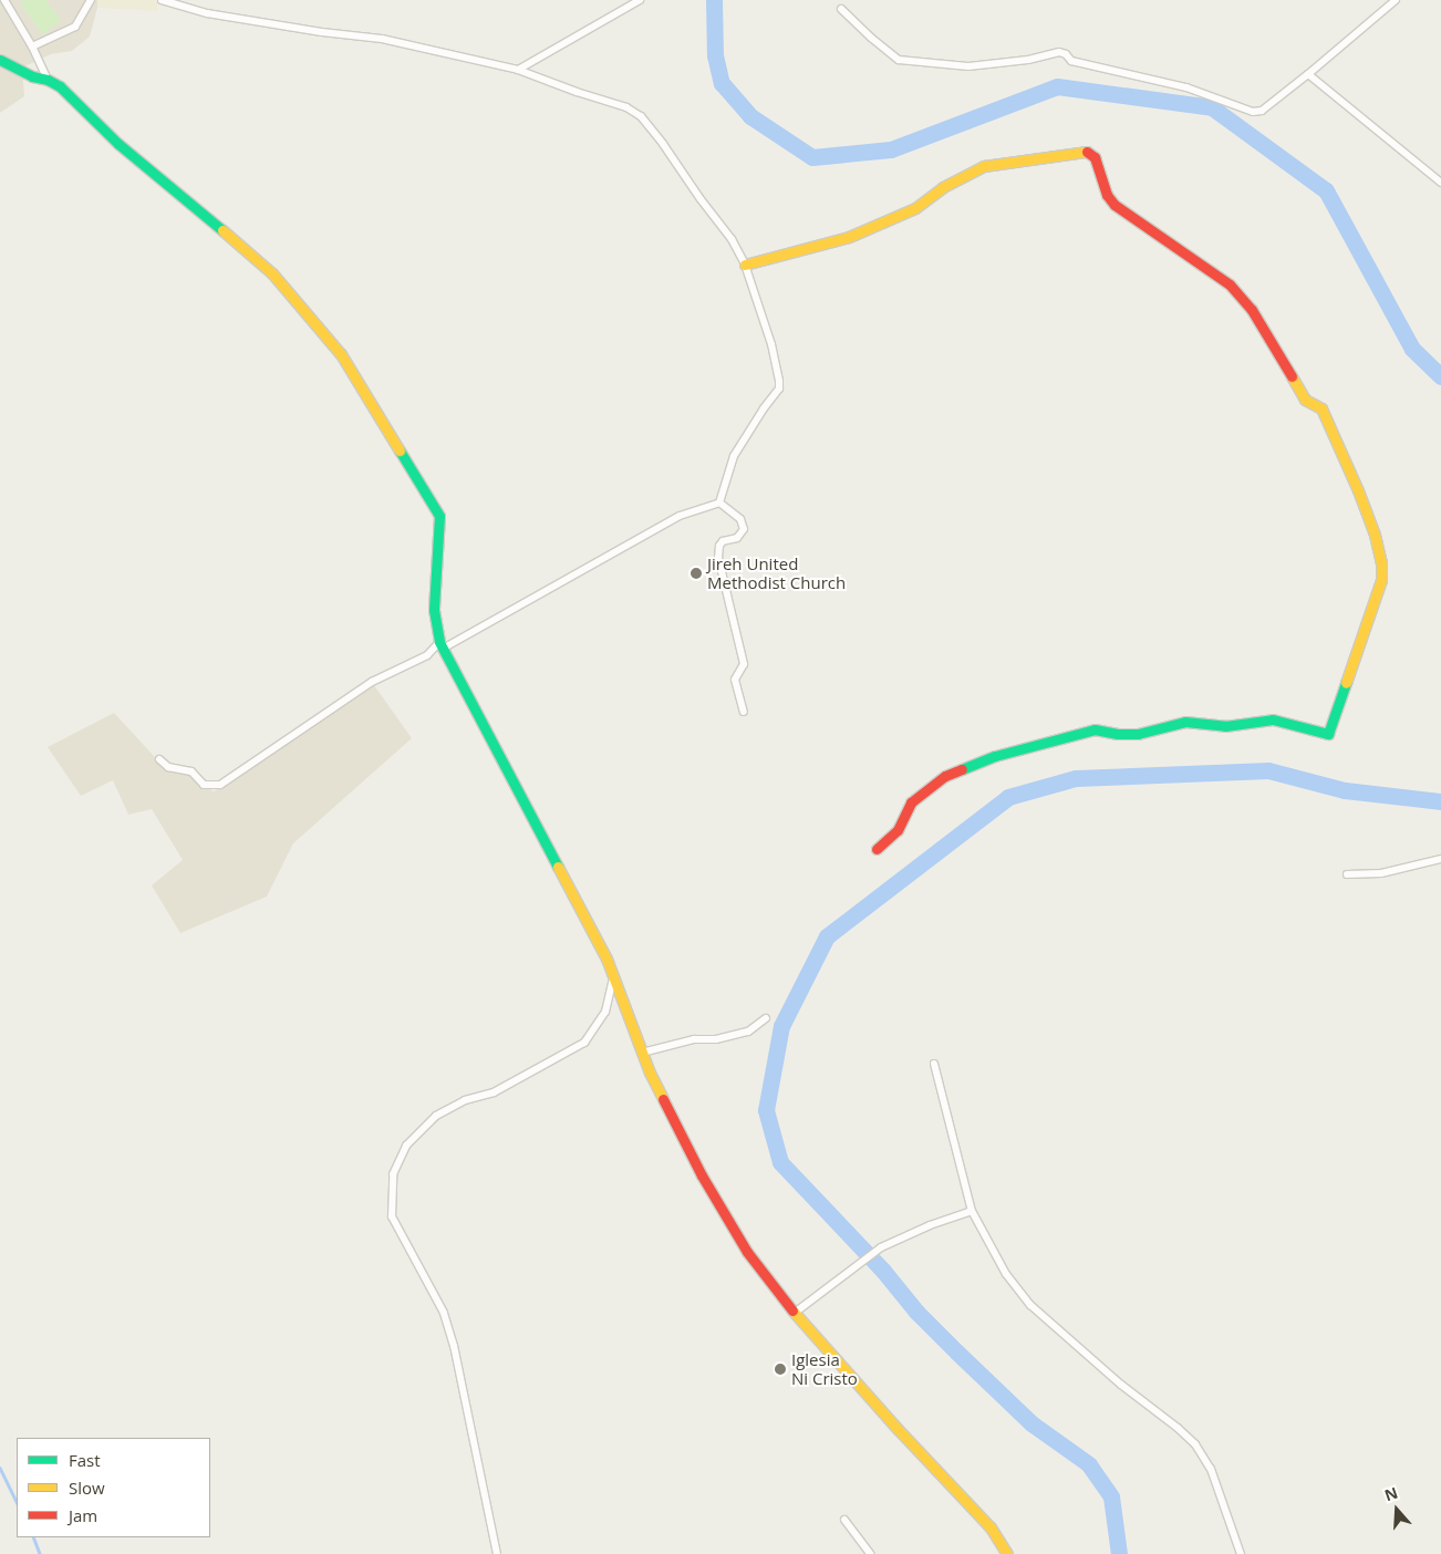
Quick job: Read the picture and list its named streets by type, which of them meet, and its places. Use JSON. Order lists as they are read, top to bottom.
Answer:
{
  "places": ["Jireh United Methodist Church", "Iglesia Ni Cristo"],
  "legend": ["Fast", "Slow", "Jam"],
  "north": "top"
}
